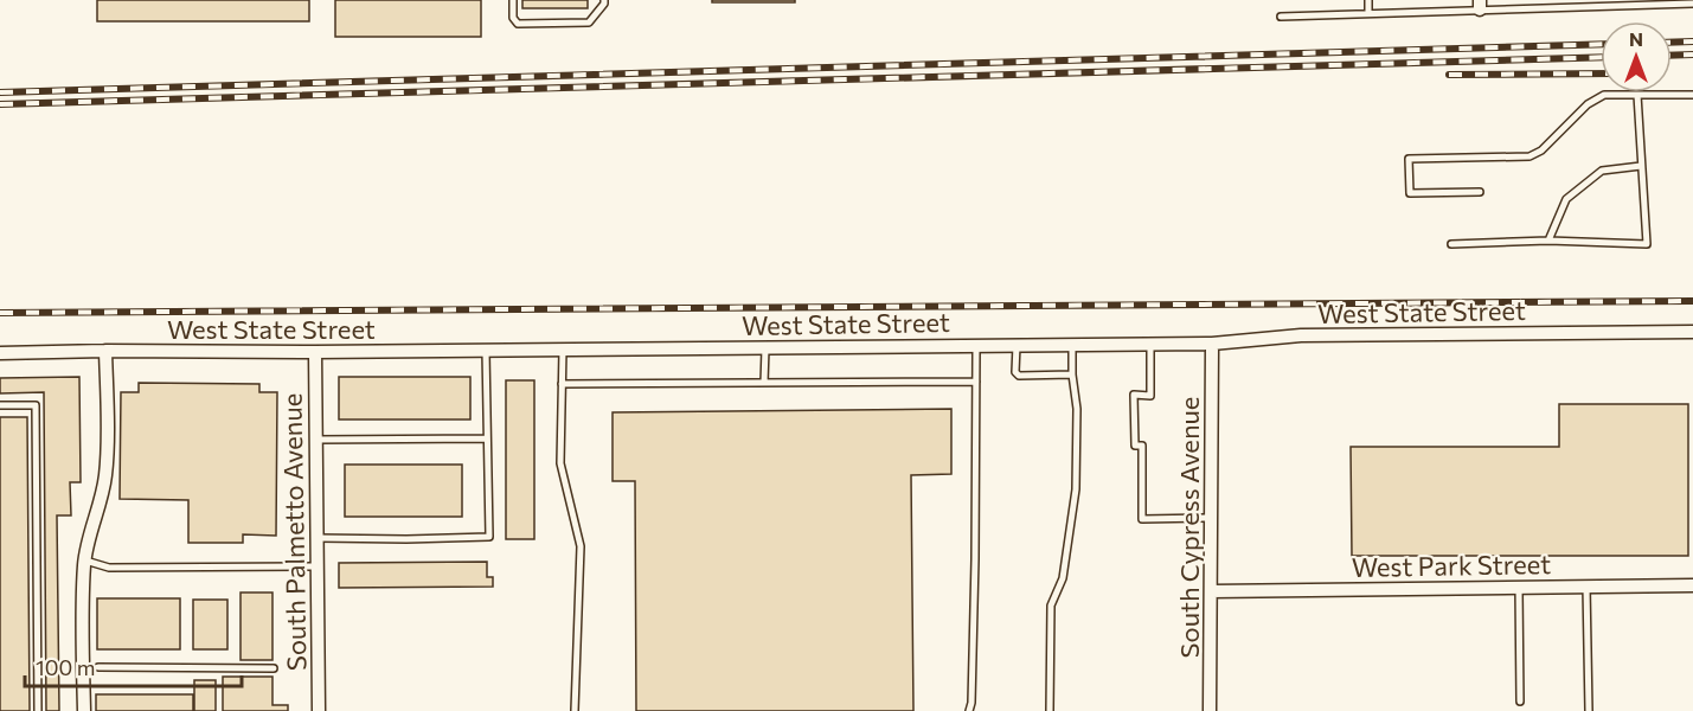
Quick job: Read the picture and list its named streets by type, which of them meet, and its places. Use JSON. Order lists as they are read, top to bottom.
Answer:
{
  "streets": {
    "street": [
      "West State Street",
      "South Cypress Avenue",
      "South Palmetto Avenue",
      "West Park Street"
    ]
  },
  "crossings": [
    ["West State Street", "South Cypress Avenue"],
    ["West State Street", "South Palmetto Avenue"],
    ["South Cypress Avenue", "West Park Street"]
  ],
  "scale_bar": "100 m",
  "north": "top"
}
